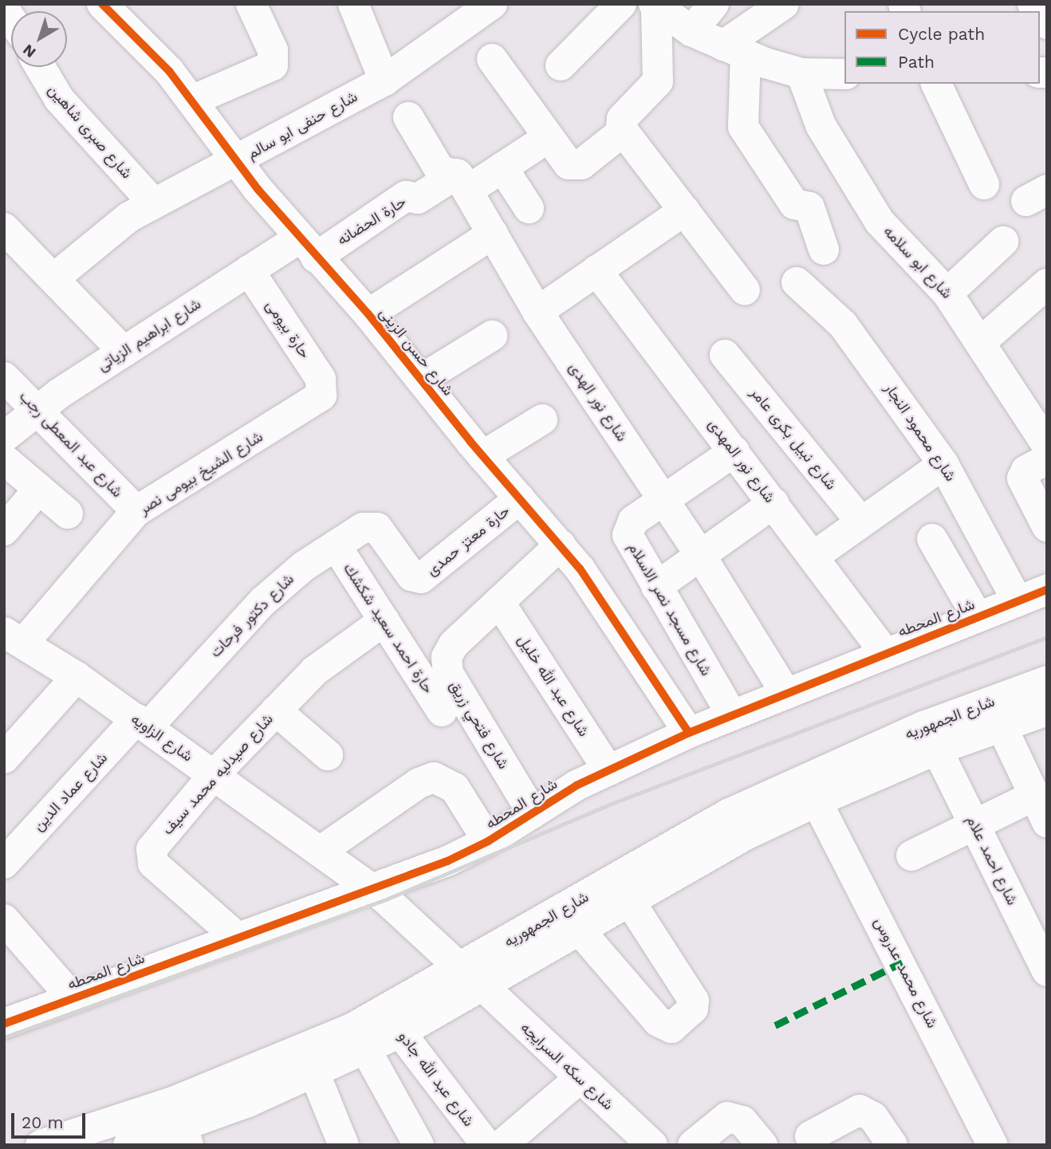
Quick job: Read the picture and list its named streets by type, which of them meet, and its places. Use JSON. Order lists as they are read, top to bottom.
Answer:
{
  "streets": {
    "street": [
      "شارع حنفى ابو سالم",
      "شارع صبرى شاهين",
      "حارة الحضانه",
      "شارع ابو سلامه",
      "حارة بيومى",
      "شارع ابراهيم الزياتى",
      "شارع حسن الزينى",
      "شارع نور الهدى",
      "شارع محمود النجار",
      "شارع نبيل بكرى عامر",
      "شارع عبد المعطى رجب",
      "شارع نور المهدى",
      "شارع الشيخ بيومى نصر",
      "حارة معتز حمدى",
      "شارع مسجد نصر الاسلام",
      "شارع دكتور فرحات",
      "شارع المحطه",
      "حارة احمد سعيد شكشك",
      "شارع عبد الله خليل",
      "شارع الجمهوريه",
      "شارع فتحي زريق",
      "شارع الزاويه",
      "شارع صيدليه محمد سيف",
      "شارع عماد الدين",
      "شارع احمد علام",
      "شارع محمد عدروس",
      "شارع سكه السرايجه",
      "شارع عبد الله جادو"
    ]
  },
  "crossings": [
    ["شارع حنفى ابو سالم", "شارع صبرى شاهين"],
    ["شارع حنفى ابو سالم", "شارع حسن الزينى"],
    ["حارة الحضانه", "شارع ابراهيم الزياتى"],
    ["حارة الحضانه", "شارع حسن الزينى"],
    ["حارة الحضانه", "شارع نور الهدى"],
    ["حارة بيومى", "شارع ابراهيم الزياتى"],
    ["حارة بيومى", "شارع الشيخ بيومى نصر"],
    ["شارع ابراهيم الزياتى", "شارع حسن الزينى"],
    ["شارع ابراهيم الزياتى", "شارع عبد المعطى رجب"],
    ["شارع حسن الزينى", "حارة معتز حمدى"],
    ["شارع حسن الزينى", "شارع المحطه"],
    ["شارع حسن الزينى", "شارع فتحي زريق"],
    ["شارع نور الهدى", "شارع مسجد نصر الاسلام"],
    ["شارع نور الهدى", "شارع المحطه"],
    ["شارع محمود النجار", "شارع المحطه"],
    ["شارع عبد المعطى رجب", "شارع الشيخ بيومى نصر"],
    ["شارع نور المهدى", "شارع مسجد نصر الاسلام"],
    ["شارع نور المهدى", "شارع المحطه"],
    ["شارع الشيخ بيومى نصر", "شارع الزاويه"],
    ["حارة معتز حمدى", "شارع دكتور فرحات"],
    ["شارع مسجد نصر الاسلام", "شارع المحطه"],
    ["شارع دكتور فرحات", "حارة احمد سعيد شكشك"],
    ["شارع دكتور فرحات", "شارع الزاويه"],
    ["شارع دكتور فرحات", "شارع عماد الدين"],
    ["شارع المحطه", "شارع عبد الله خليل"],
    ["شارع المحطه", "شارع فتحي زريق"],
    ["شارع المحطه", "شارع الزاويه"],
    ["شارع المحطه", "شارع صيدليه محمد سيف"],
    ["شارع المحطه", "شارع سكه السرايجه"],
    ["حارة احمد سعيد شكشك", "شارع صيدليه محمد سيف"],
    ["شارع عبد الله خليل", "شارع فتحي زريق"],
    ["شارع الجمهوريه", "شارع احمد علام"],
    ["شارع الجمهوريه", "شارع محمد عدروس"],
    ["شارع الجمهوريه", "شارع سكه السرايجه"],
    ["شارع الجمهوريه", "شارع عبد الله جادو"],
    ["شارع الزاويه", "شارع صيدليه محمد سيف"],
    ["شارع الزاويه", "شارع عماد الدين"],
    ["شارع الزاويه", "شارع سكه السرايجه"]
  ],
  "legend": ["Cycle path", "Path"],
  "scale_bar": "20 m",
  "north": "bottom left"
}
